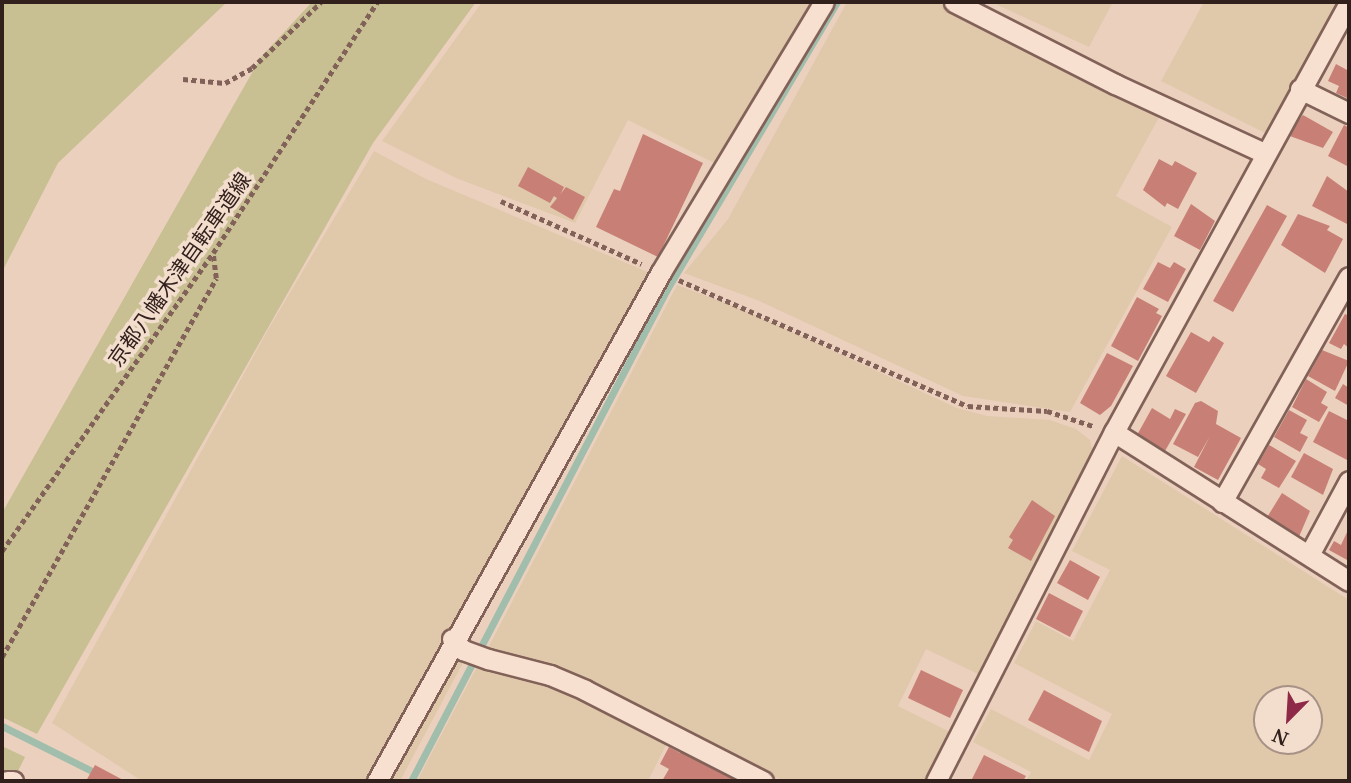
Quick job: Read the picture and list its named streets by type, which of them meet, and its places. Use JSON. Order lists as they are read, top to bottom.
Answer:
{
  "streets": {
    "path": ["京都八幡木津自転車道線"]
  },
  "north": "bottom left"
}
